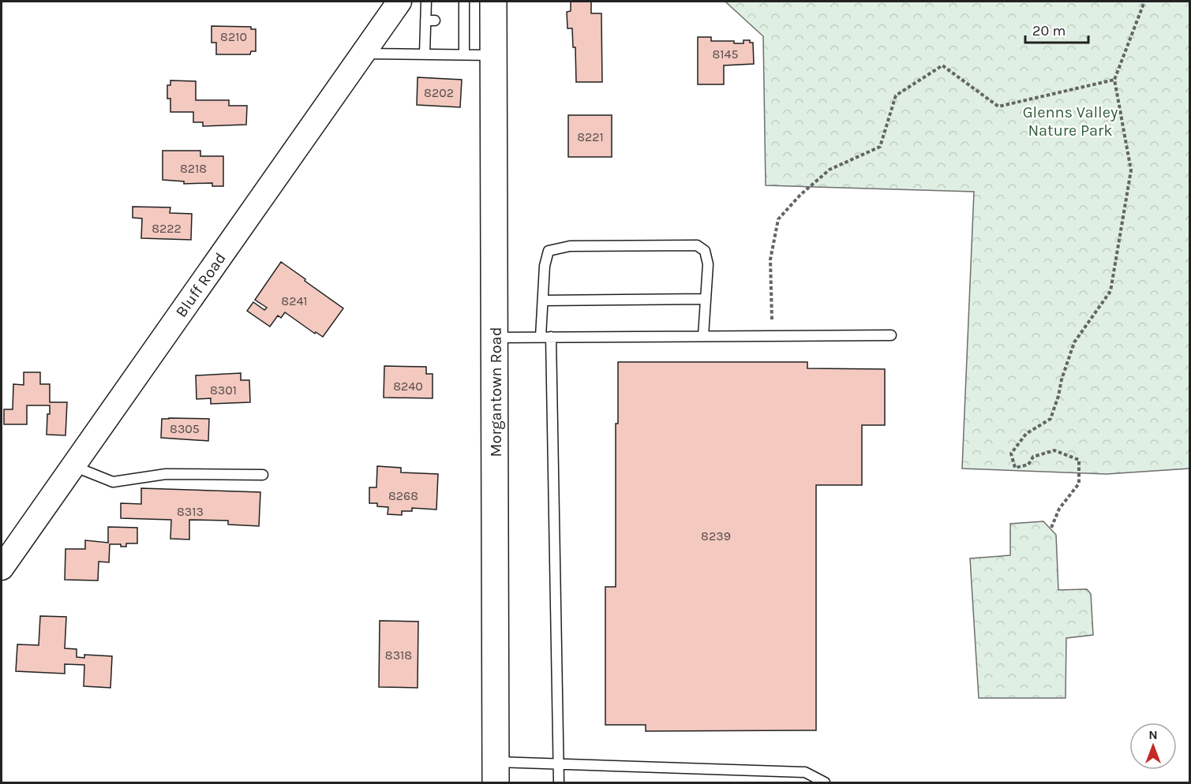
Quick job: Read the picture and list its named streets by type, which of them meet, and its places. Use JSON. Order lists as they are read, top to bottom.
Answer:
{
  "streets": {
    "main road": ["Morgantown Road"],
    "street": ["Bluff Road"]
  },
  "parks": ["Glenns Valley Nature Park"],
  "house_numbers": [
    "8210",
    "8145",
    "8202",
    "8221",
    "8218",
    "8222",
    "8241",
    "8240",
    "8301",
    "8305",
    "8268",
    "8313",
    "8239",
    "8318"
  ],
  "scale_bar": "20 m",
  "north": "top"
}
